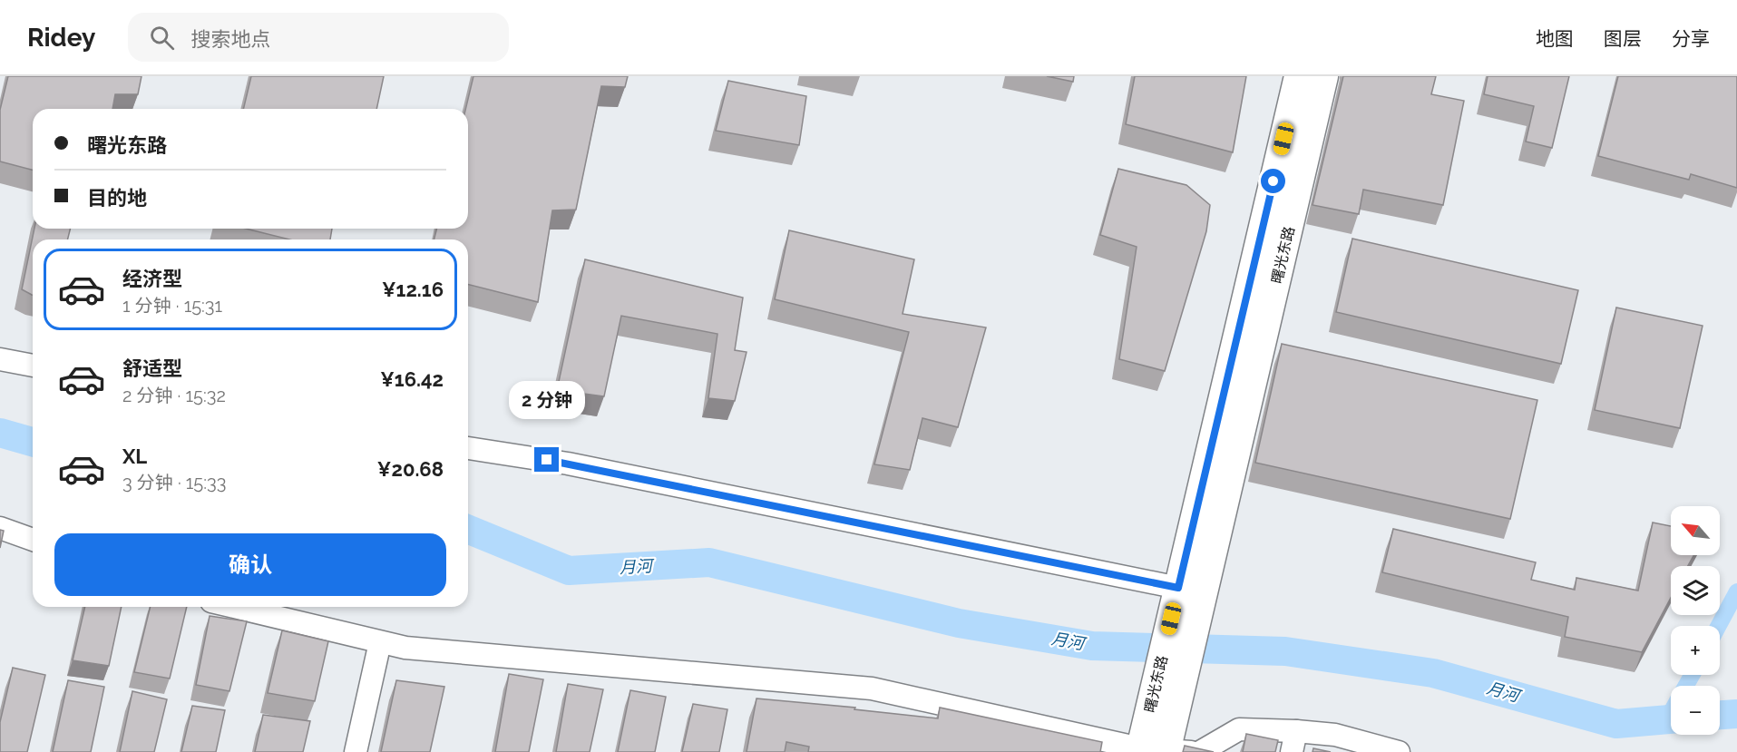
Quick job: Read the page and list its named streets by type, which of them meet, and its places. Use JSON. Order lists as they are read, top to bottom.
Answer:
{
  "streets": {
    "main road": ["曙光东路"]
  },
  "water": ["月河"],
  "north": "top left",
  "page": {
    "header": "Ridey",
    "search": "搜索地点",
    "nav": ["地图", "图层", "分享"],
    "banner": ["曙光东路", "目的地"],
    "list": [
      {
        "name": "经济型",
        "note": "1 分钟 · 15:31",
        "value": "¥12.16"
      },
      {
        "name": "舒适型",
        "note": "2 分钟 · 15:32",
        "value": "¥16.42"
      },
      {
        "name": "XL",
        "note": "3 分钟 · 15:33",
        "value": "¥20.68"
      }
    ],
    "bubble": "2 分钟",
    "map_buttons": ["+", "−"],
    "buttons": "确认"
  }
}
